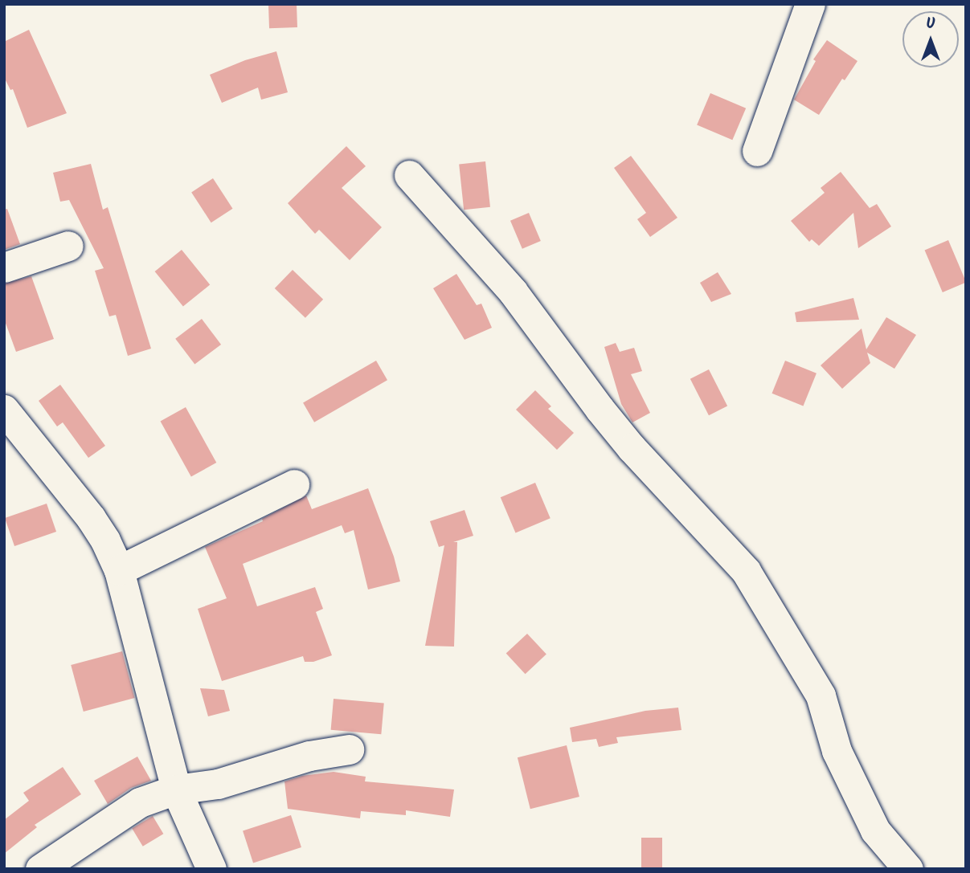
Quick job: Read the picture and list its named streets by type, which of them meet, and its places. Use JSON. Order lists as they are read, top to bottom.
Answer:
{
  "north": "top"
}
